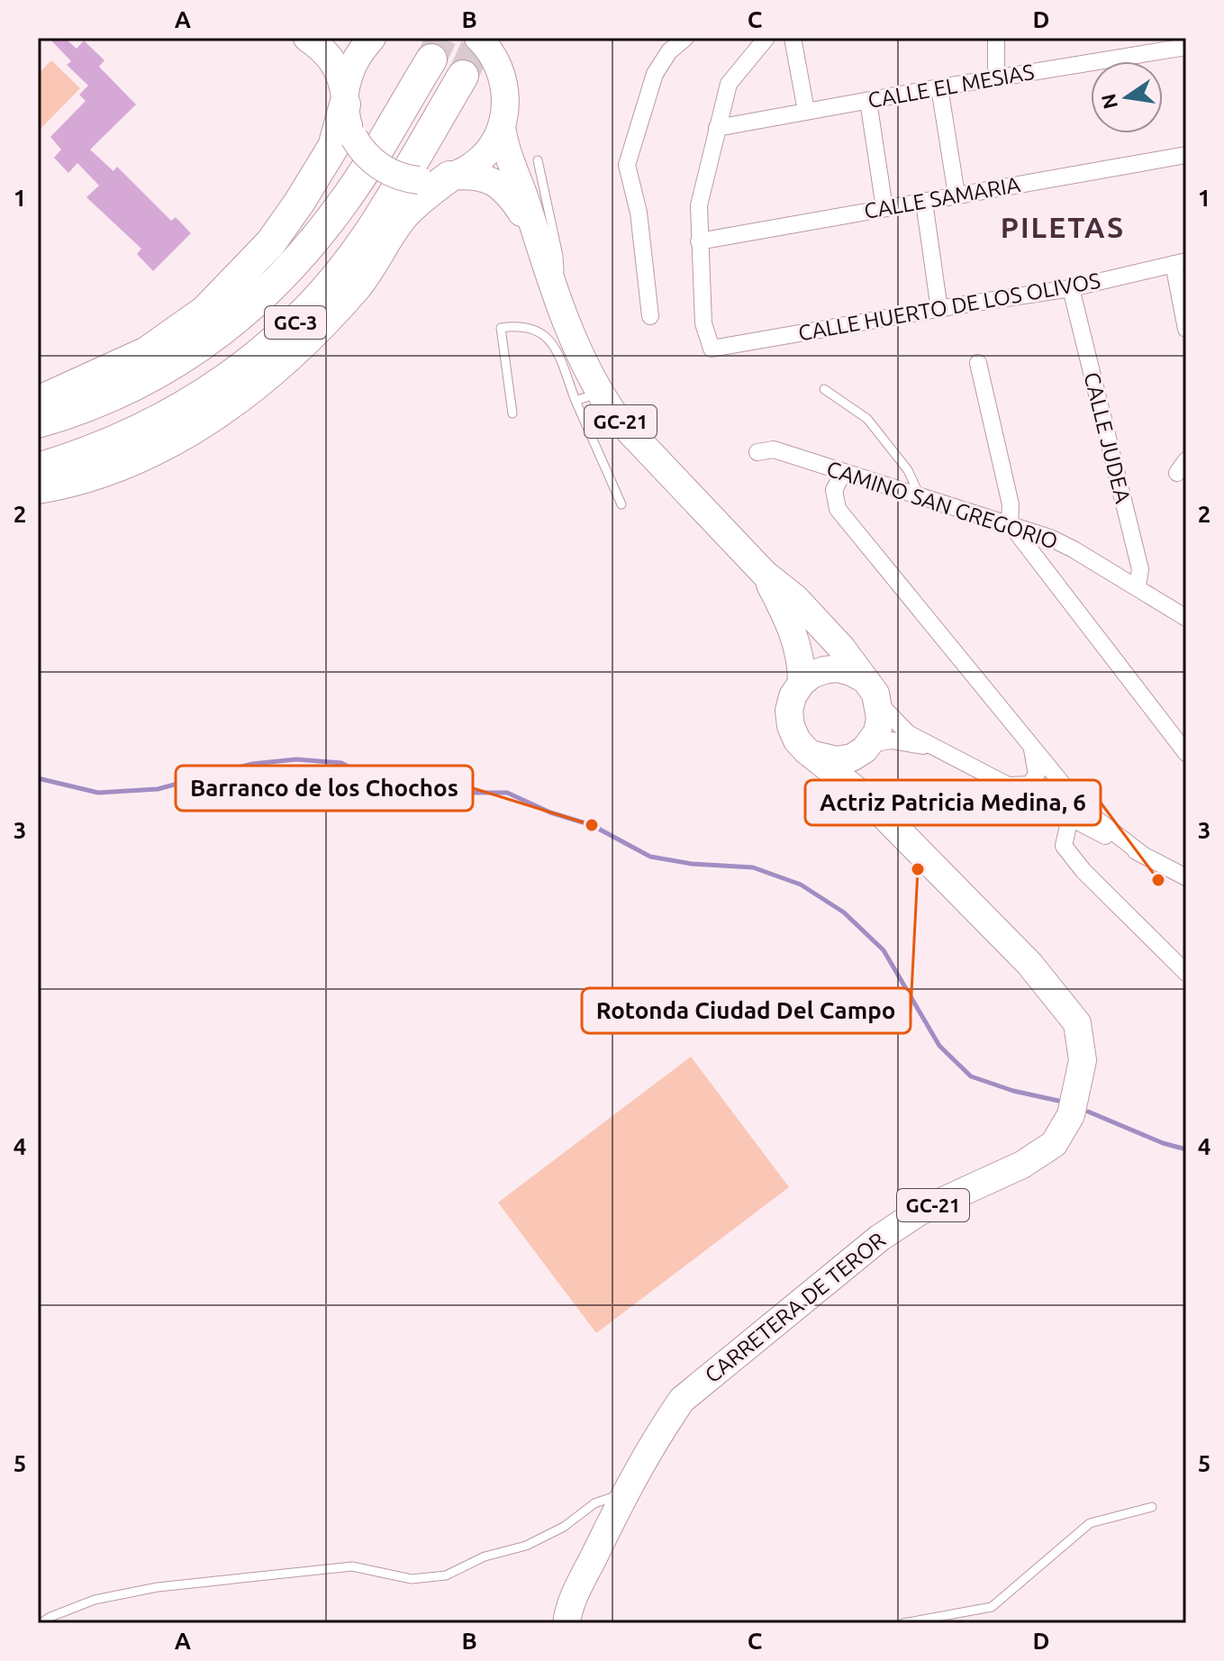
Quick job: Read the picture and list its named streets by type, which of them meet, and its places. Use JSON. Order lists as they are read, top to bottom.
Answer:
{
  "streets": {
    "highway": ["GC-3"],
    "main road": ["GC-21", "CARRETERA DE TEROR"],
    "street": [
      "CALLE EL MESIAS",
      "CALLE SAMARIA",
      "CALLE HUERTO DE LOS OLIVOS",
      "CALLE JUDEA",
      "CAMINO SAN GREGORIO"
    ]
  },
  "crossings": [
    ["CALLE SAMARIA", "CALLE HUERTO DE LOS OLIVOS"],
    ["CALLE HUERTO DE LOS OLIVOS", "CALLE JUDEA"],
    ["GC-21", "CARRETERA DE TEROR"],
    ["CALLE JUDEA", "CAMINO SAN GREGORIO"]
  ],
  "districts": ["PILETAS"],
  "places": ["Barranco de los Chochos", "Rotonda Ciudad Del Campo", "Actriz Patricia Medina, 6"],
  "north": "left",
  "grid": {
    "columns": [
      "A",
      "B",
      "C",
      "D"
    ],
    "rows": [
      "1",
      "2",
      "3",
      "4",
      "5"
    ]
  }
}
